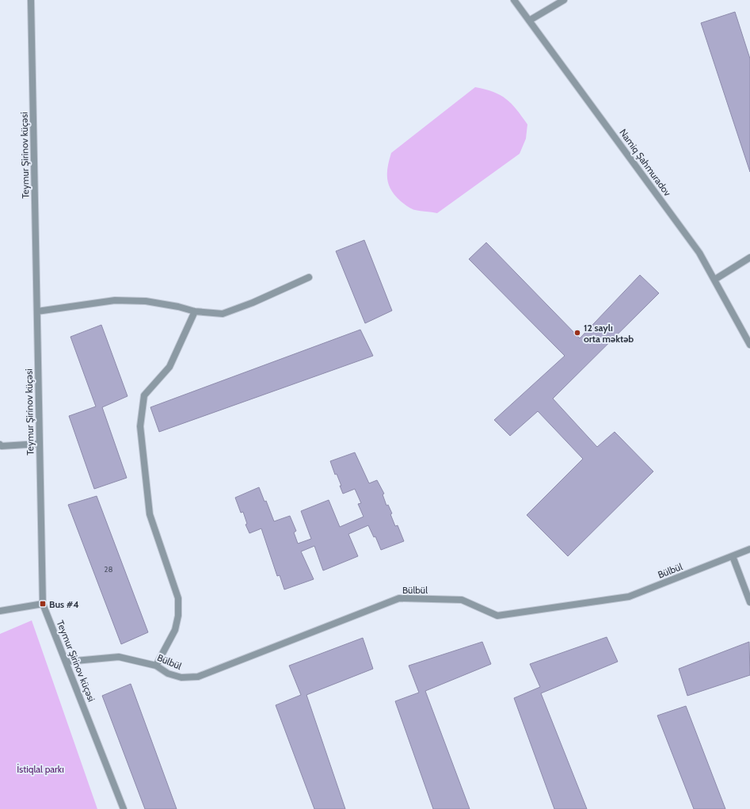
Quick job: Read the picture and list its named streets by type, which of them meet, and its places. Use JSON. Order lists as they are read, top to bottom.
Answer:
{
  "streets": {
    "street": ["Teymur Şirinov küçəsi", "Namiq Şahmuradov", "Bülbül"]
  },
  "crossings": [
    ["Teymur Şirinov küçəsi", "Bülbül"]
  ],
  "parks": ["İstiqlal parkı"],
  "places": {
    "other": ["12 saylı orta məktəb"],
    "transit": ["Bus #4"]
  },
  "house_numbers": ["28"]
}
